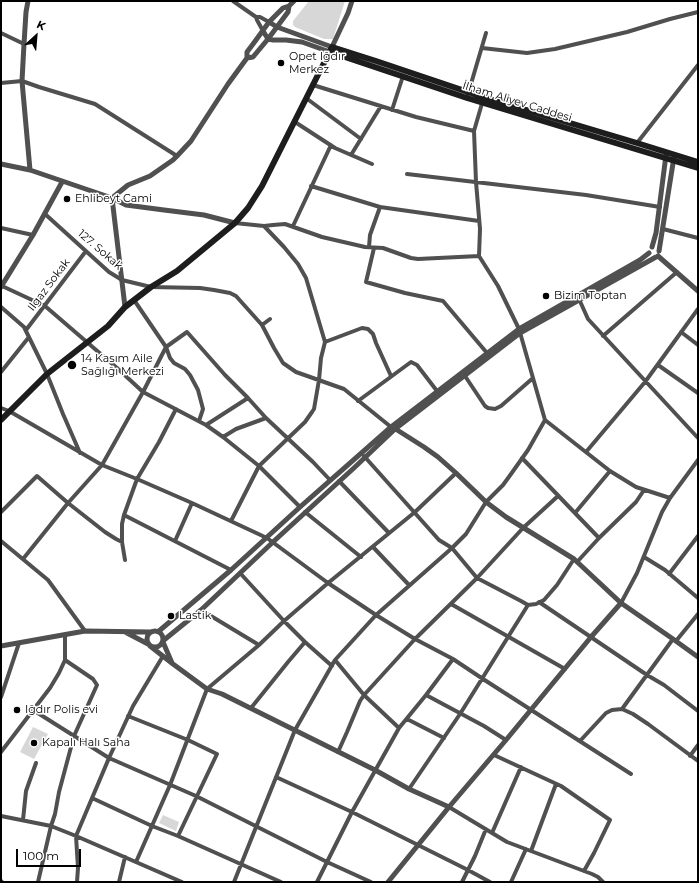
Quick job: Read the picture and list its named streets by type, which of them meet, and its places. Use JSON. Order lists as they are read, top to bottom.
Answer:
{
  "streets": {
    "main road": ["İlham Aliyev Caddesi"],
    "street": ["127. Sokak", "Ilgaz Sokak"]
  },
  "crossings": [
    ["127. Sokak", "Ilgaz Sokak"]
  ],
  "places": [
    "Opet Iğdır Merkez",
    "Ehlibeyt Cami",
    "Bizim Toptan",
    "14 Kasım Aile Sağlığı Merkezi",
    "Lastik",
    "Iğdır Polis evi",
    "Kapalı Halı Saha"
  ],
  "scale_bar": "100 m",
  "north": "top right"
}
